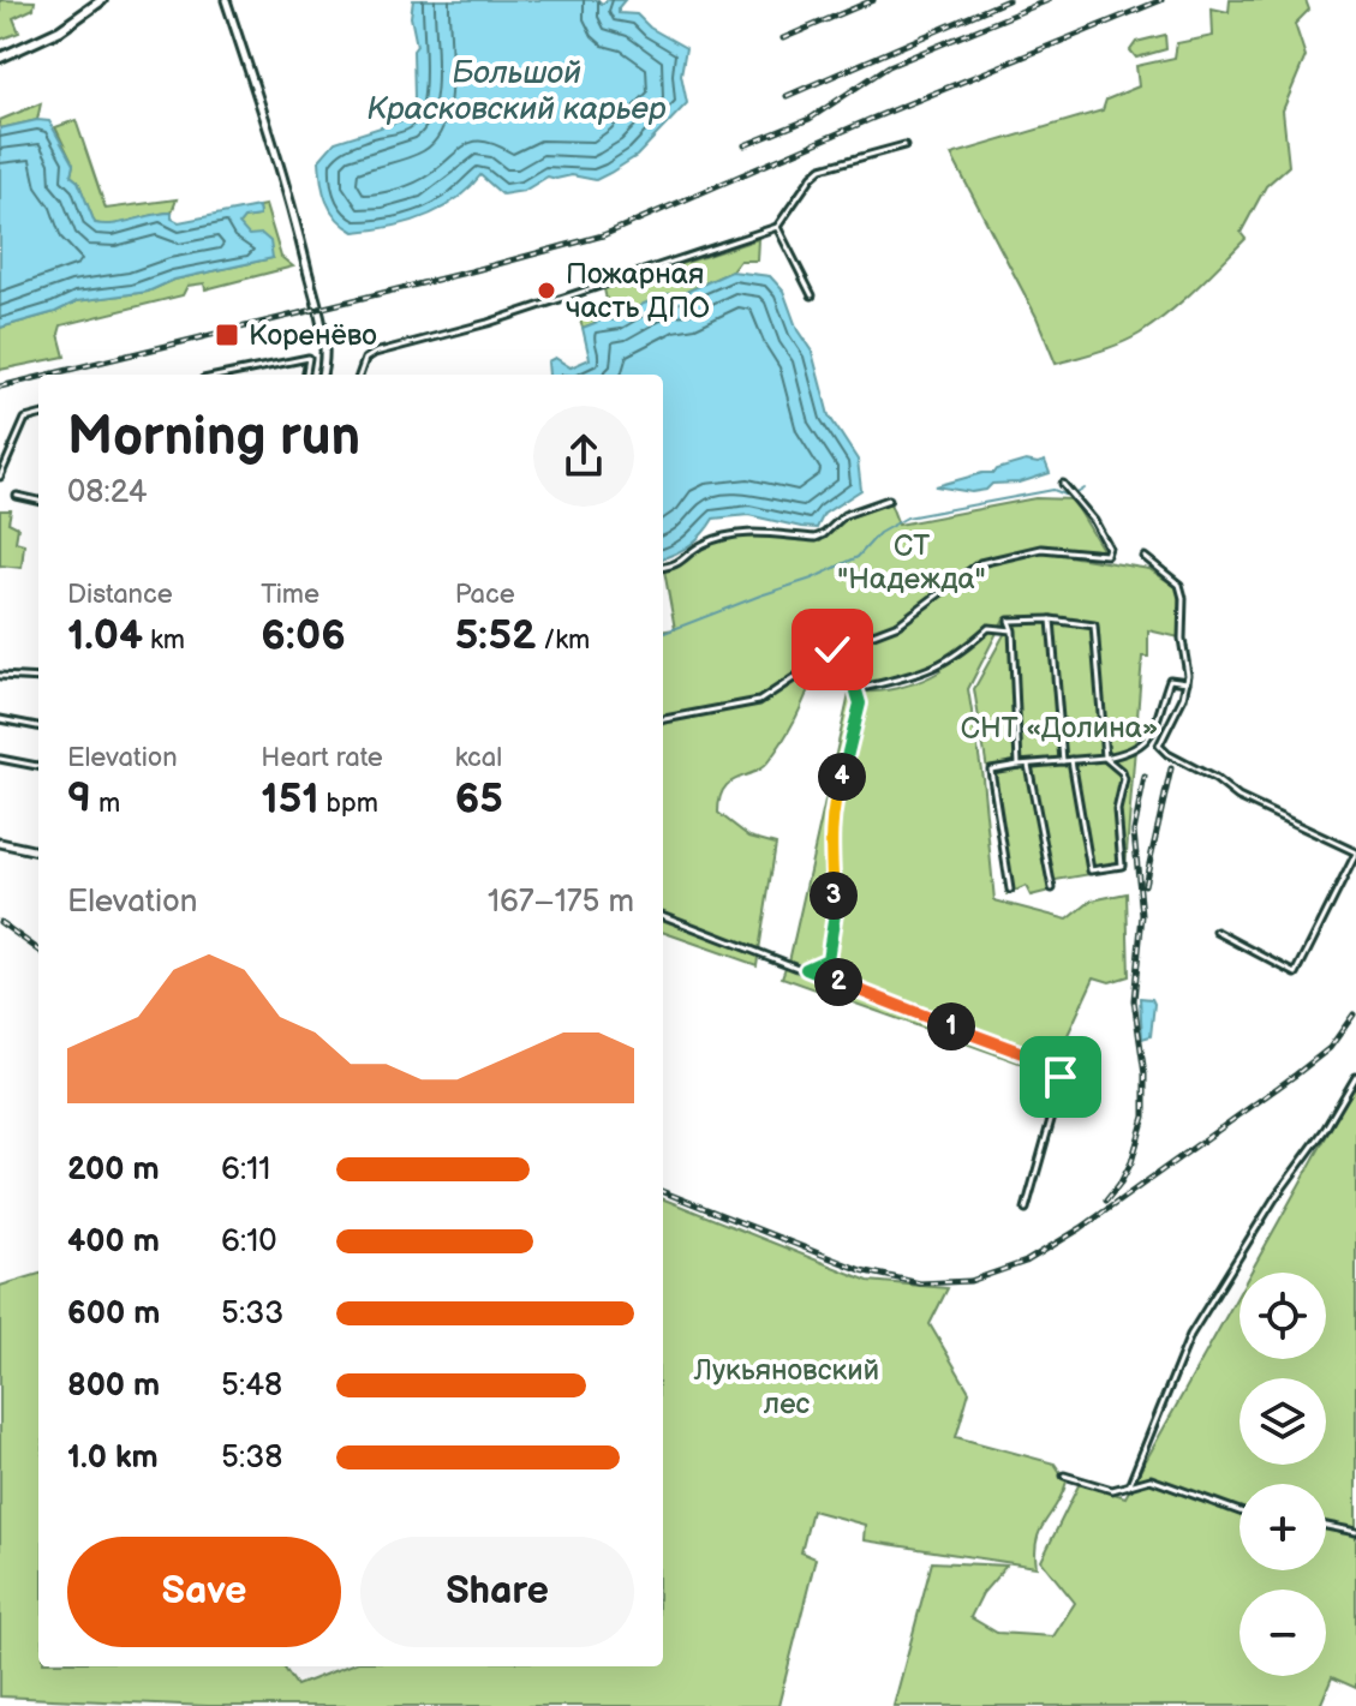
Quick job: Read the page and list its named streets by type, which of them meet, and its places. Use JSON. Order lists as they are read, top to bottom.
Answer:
{
  "water": ["Большой Красковский карьер"],
  "parks": ["СТ \"Надежда\"", "СНТ «Долина»", "Лукьяновский лес"],
  "places": {
    "other": ["Пожарная часть ДПО"],
    "transit": ["Коренёво"]
  },
  "page": {
    "heading": ["Morning run", "08:24"],
    "stats": [
      ["Distance", "1.04 km"],
      ["Time", "6:06"],
      ["Pace", "5:52 /km"],
      ["Elevation", "9 m"],
      ["Heart rate", "151 bpm"],
      ["kcal", "65"]
    ],
    "pins": [
      "4",
      "3",
      "2",
      "1"
    ],
    "chart": ["Elevation", "167–175 m"],
    "list": [
      {
        "name": "200 m",
        "note": "6:11"
      },
      {
        "name": "400 m",
        "note": "6:10"
      },
      {
        "name": "600 m",
        "note": "5:33"
      },
      {
        "name": "800 m",
        "note": "5:48"
      },
      {
        "name": "1.0 km",
        "note": "5:38"
      }
    ],
    "map_buttons": ["+", "−"],
    "buttons": ["Save", "Share"]
  }
}
